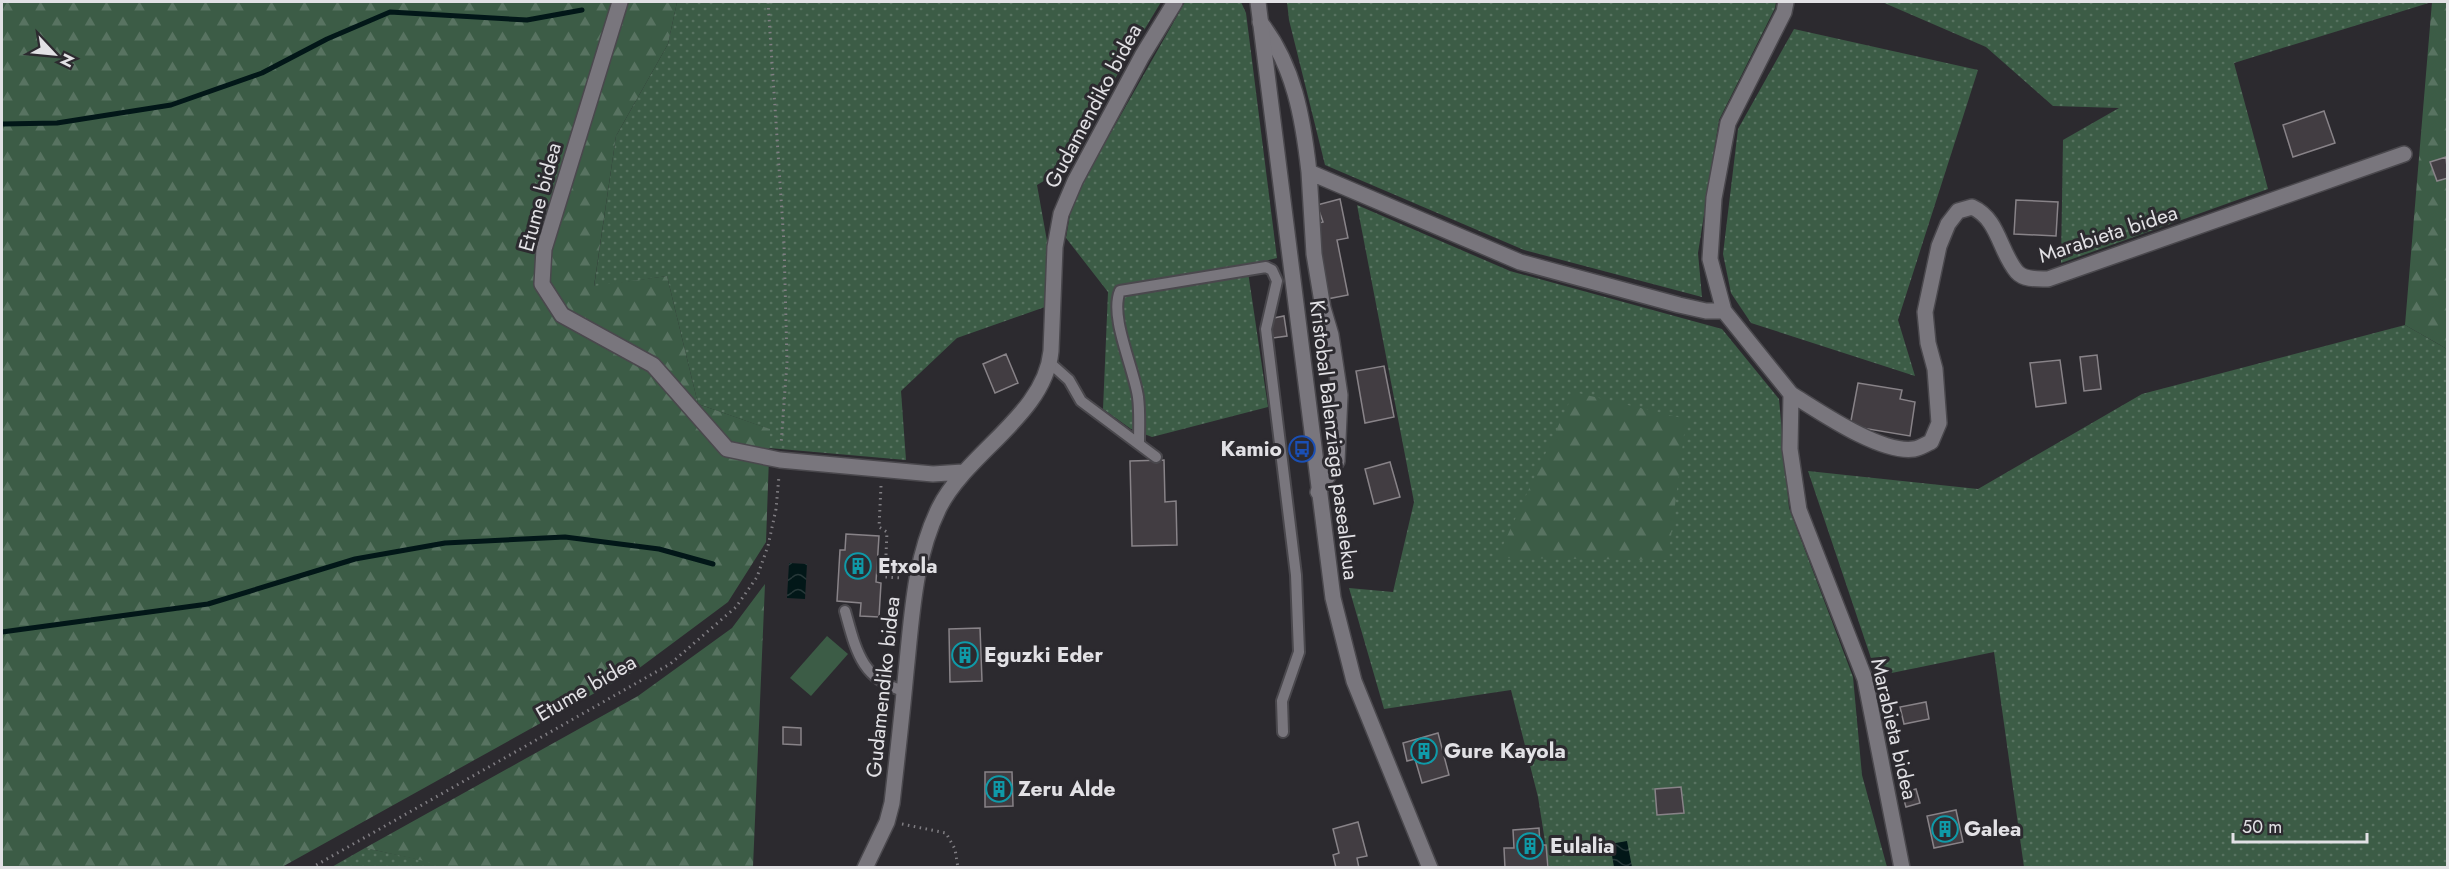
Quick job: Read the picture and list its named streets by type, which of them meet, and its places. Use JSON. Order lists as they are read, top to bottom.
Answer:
{
  "streets": {
    "street": [
      "Gudamendiko bidea",
      "Etume bidea",
      "Marabieta bidea",
      "Kristobal Balenziaga pasealekua"
    ]
  },
  "crossings": [
    ["Gudamendiko bidea", "Etume bidea"]
  ],
  "places": {
    "bus stop": ["Kamio"],
    "building": [
      "Etxola",
      "Eguzki Eder",
      "Gure Kayola",
      "Zeru Alde",
      "Galea",
      "Eulalia"
    ]
  },
  "scale_bar": "50 m",
  "north": "bottom right"
}
